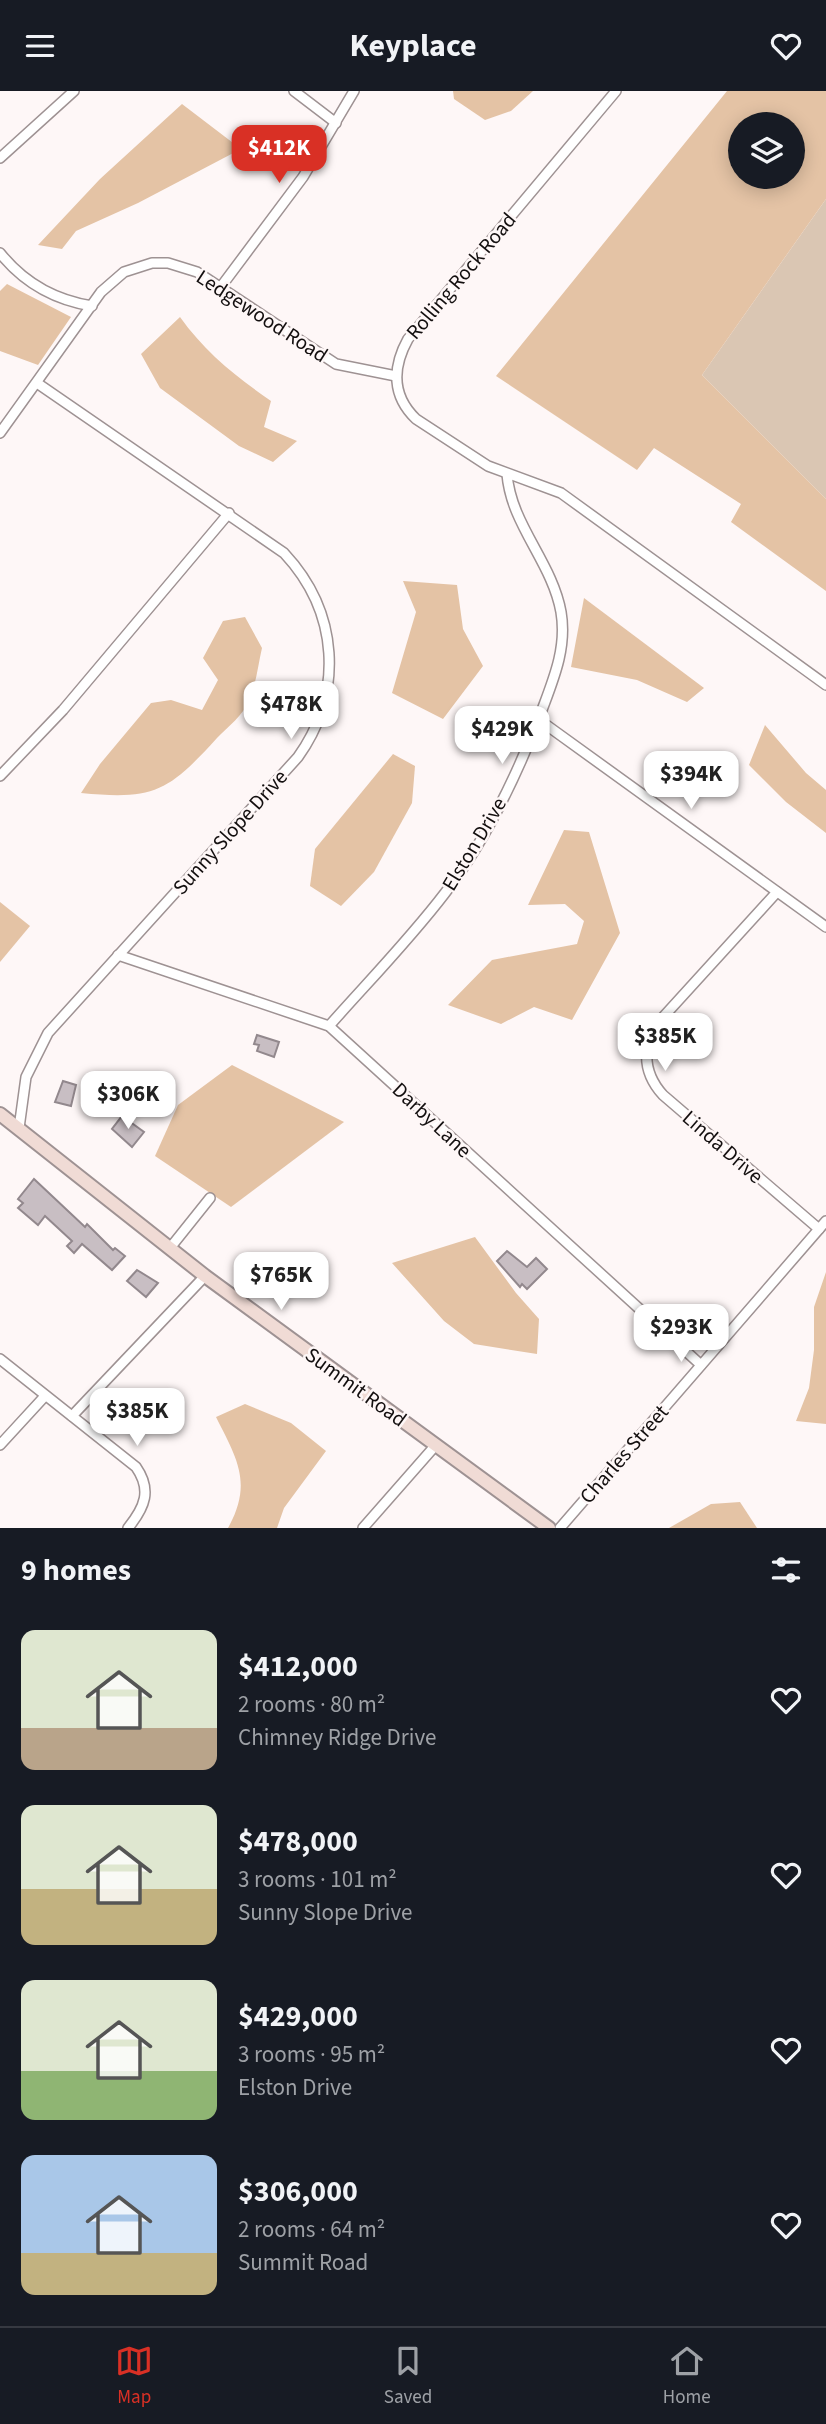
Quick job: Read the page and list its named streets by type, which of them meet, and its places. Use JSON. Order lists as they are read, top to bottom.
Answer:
{
  "streets": {
    "main road": ["Summit Road"],
    "street": [
      "Rolling Rock Road",
      "Ledgewood Road",
      "Sunny Slope Drive",
      "Elston Drive",
      "Darby Lane",
      "Linda Drive",
      "Charles Street"
    ]
  },
  "crossings": [
    ["Rolling Rock Road", "Ledgewood Road"],
    ["Ledgewood Road", "Sunny Slope Drive"],
    ["Sunny Slope Drive", "Darby Lane"],
    ["Sunny Slope Drive", "Summit Road"],
    ["Elston Drive", "Darby Lane"],
    ["Darby Lane", "Charles Street"],
    ["Linda Drive", "Charles Street"]
  ],
  "page": {
    "header": "Keyplace",
    "price": [
      "$412K",
      "$478K",
      "$429K",
      "$394K",
      "$385K",
      "$306K",
      "$765K",
      "$293K",
      "$385K"
    ],
    "heading": "9 homes",
    "list": [
      {
        "name": "$412,000",
        "note": "2 rooms · 80 m² · Chimney Ridge Drive"
      },
      {
        "name": "$478,000",
        "note": "3 rooms · 101 m² · Sunny Slope Drive"
      },
      {
        "name": "$429,000",
        "note": "3 rooms · 95 m² · Elston Drive"
      },
      {
        "name": "$306,000",
        "note": "2 rooms · 64 m² · Summit Road"
      }
    ],
    "tabs": ["Map", "Saved", "Home"]
  }
}
